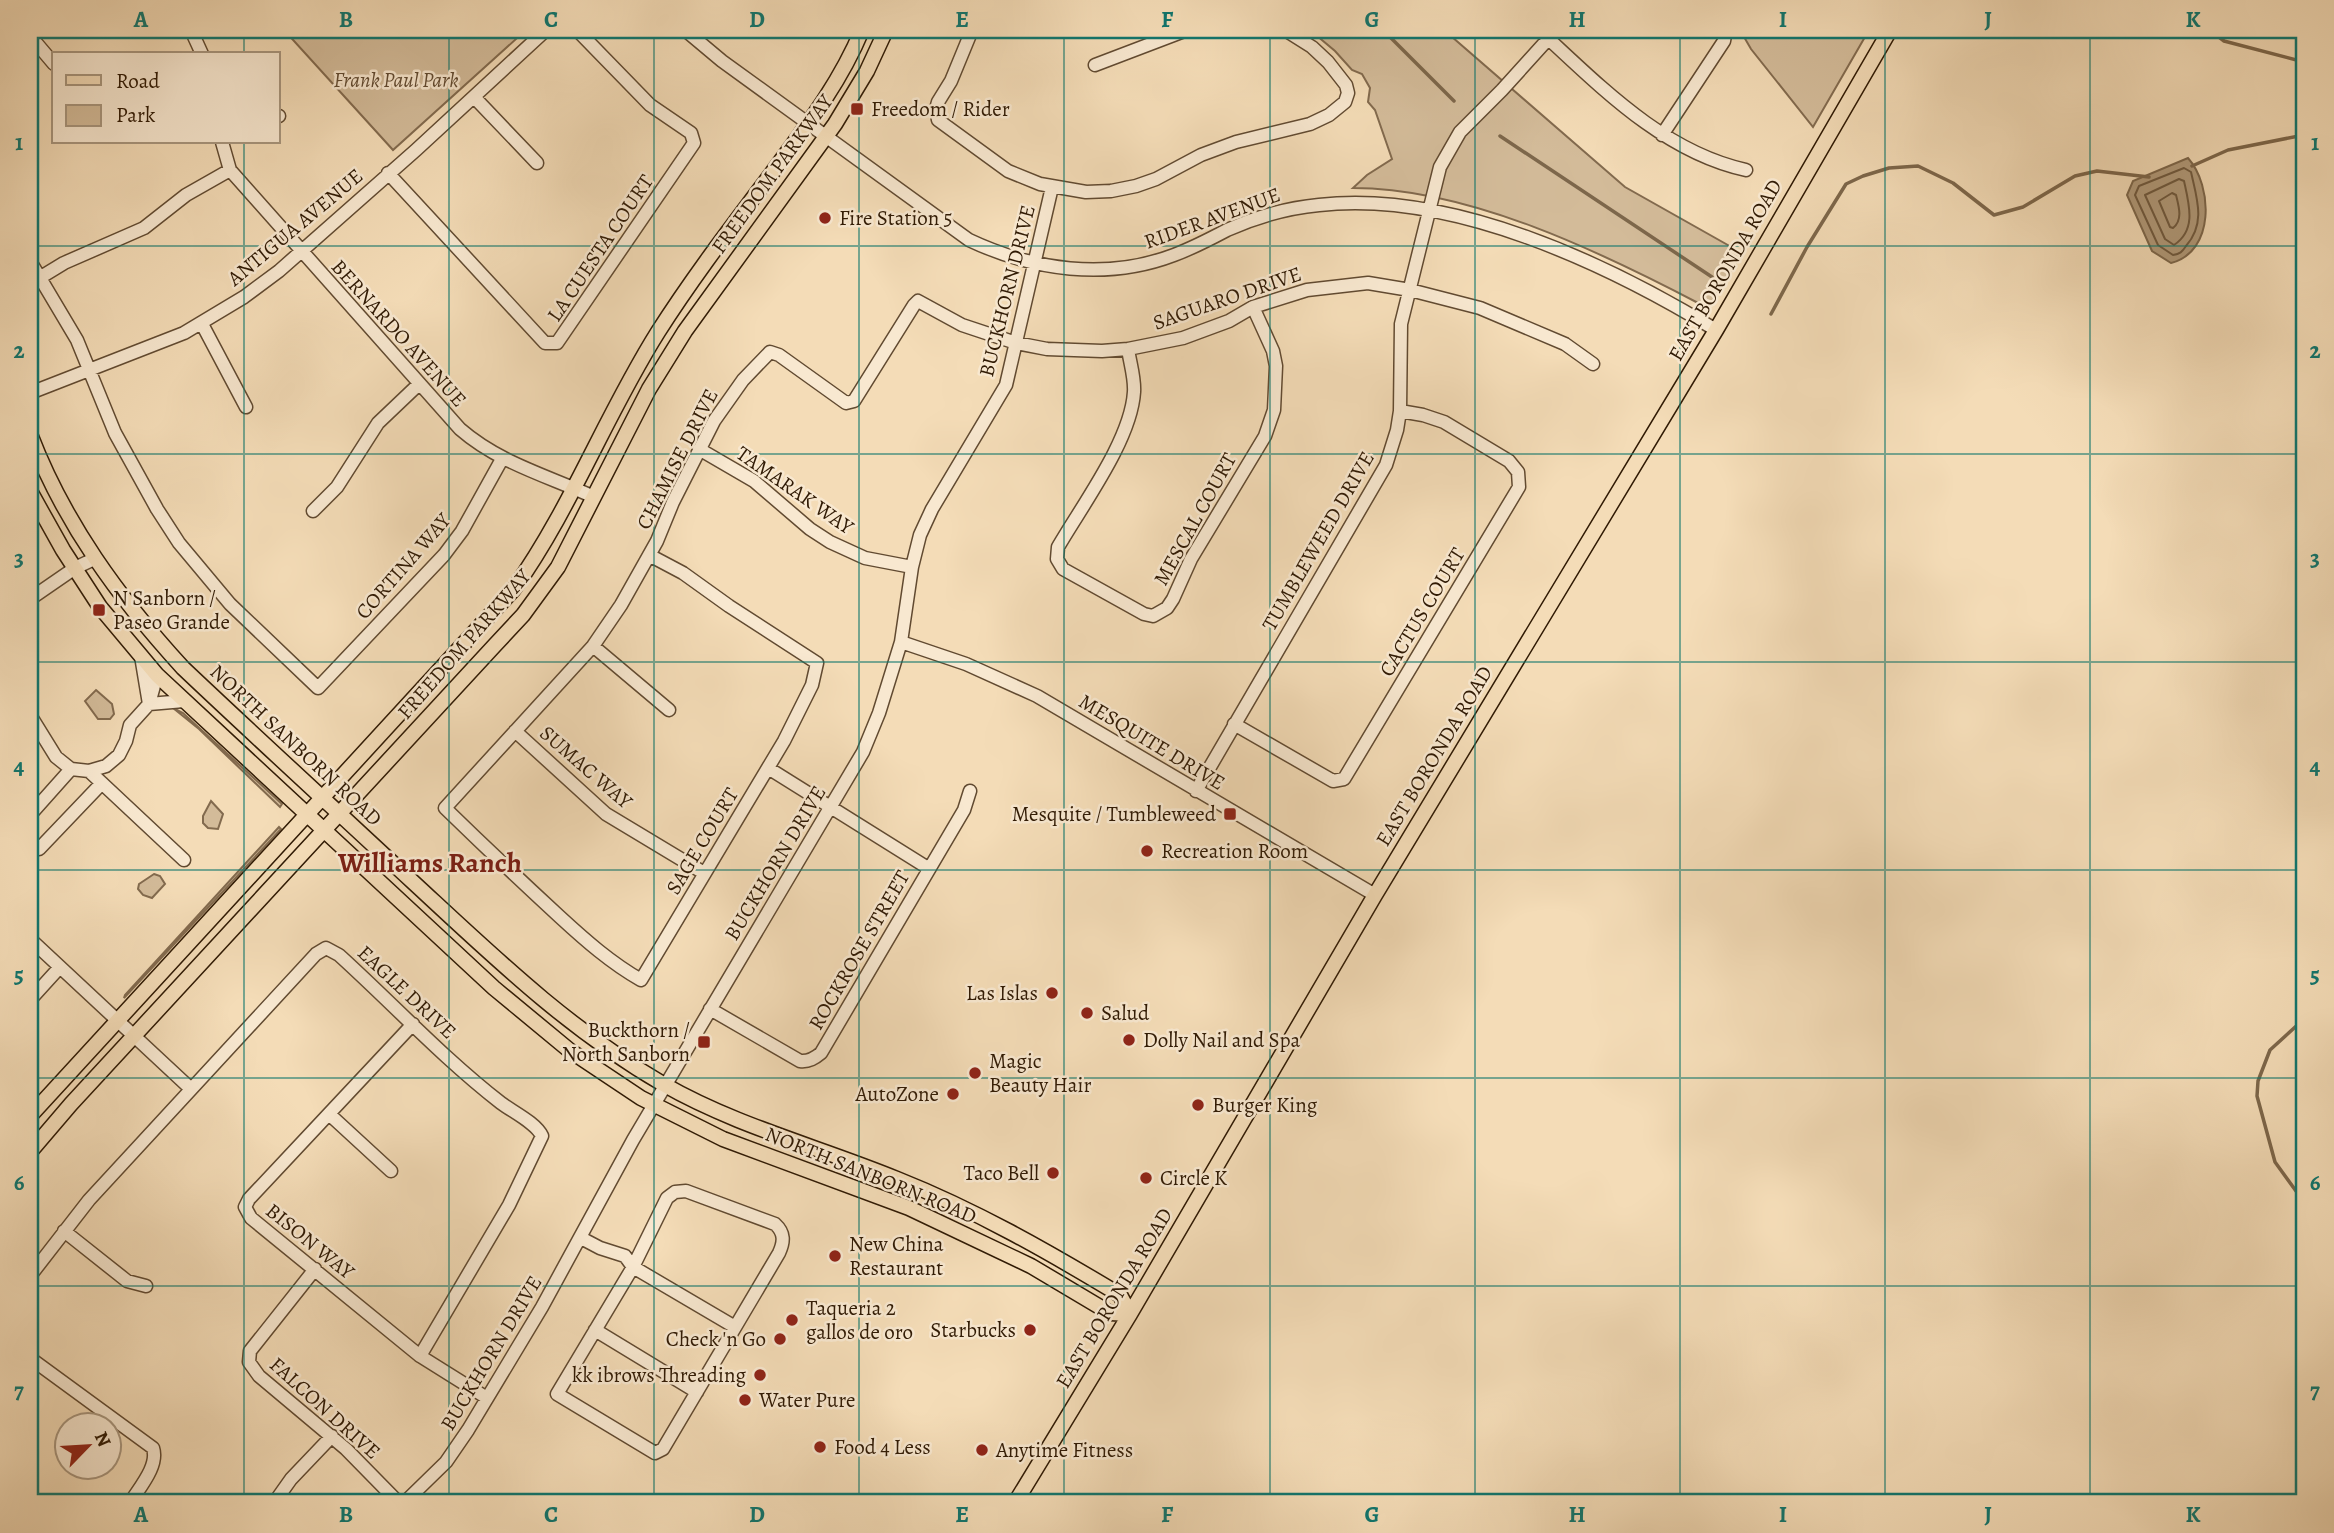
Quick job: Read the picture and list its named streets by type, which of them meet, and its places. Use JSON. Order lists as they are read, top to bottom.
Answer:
{
  "streets": {
    "main road": ["FREEDOM PARKWAY", "EAST BORONDA ROAD", "NORTH SANBORN ROAD"],
    "street": [
      "RIDER AVENUE",
      "ANTIGUA AVENUE",
      "LA CUESTA COURT",
      "BUCKHORN DRIVE",
      "SAGUARO DRIVE",
      "BERNARDO AVENUE",
      "CHAMISE DRIVE",
      "TAMARAK WAY",
      "MESCAL COURT",
      "TUMBLEWEED DRIVE",
      "CORTINA WAY",
      "CACTUS COURT",
      "MESQUITE DRIVE",
      "SUMAC WAY",
      "SAGE COURT",
      "ROCKROSE STREET",
      "EAGLE DRIVE",
      "BISON WAY",
      "FALCON DRIVE"
    ]
  },
  "crossings": [
    ["FREEDOM PARKWAY", "RIDER AVENUE"],
    ["FREEDOM PARKWAY", "BERNARDO AVENUE"],
    ["FREEDOM PARKWAY", "NORTH SANBORN ROAD"],
    ["RIDER AVENUE", "EAST BORONDA ROAD"],
    ["RIDER AVENUE", "BUCKHORN DRIVE"],
    ["RIDER AVENUE", "TUMBLEWEED DRIVE"],
    ["ANTIGUA AVENUE", "LA CUESTA COURT"],
    ["ANTIGUA AVENUE", "BERNARDO AVENUE"],
    ["ANTIGUA AVENUE", "CORTINA WAY"],
    ["EAST BORONDA ROAD", "MESQUITE DRIVE"],
    ["EAST BORONDA ROAD", "NORTH SANBORN ROAD"],
    ["BUCKHORN DRIVE", "SAGUARO DRIVE"],
    ["BUCKHORN DRIVE", "CHAMISE DRIVE"],
    ["BUCKHORN DRIVE", "TAMARAK WAY"],
    ["BUCKHORN DRIVE", "MESQUITE DRIVE"],
    ["BUCKHORN DRIVE", "NORTH SANBORN ROAD"],
    ["BUCKHORN DRIVE", "ROCKROSE STREET"],
    ["BUCKHORN DRIVE", "BISON WAY"],
    ["BUCKHORN DRIVE", "FALCON DRIVE"],
    ["SAGUARO DRIVE", "CHAMISE DRIVE"],
    ["SAGUARO DRIVE", "MESCAL COURT"],
    ["SAGUARO DRIVE", "TUMBLEWEED DRIVE"],
    ["BERNARDO AVENUE", "CORTINA WAY"],
    ["CHAMISE DRIVE", "TAMARAK WAY"],
    ["CHAMISE DRIVE", "SUMAC WAY"],
    ["CHAMISE DRIVE", "SAGE COURT"],
    ["TUMBLEWEED DRIVE", "CACTUS COURT"],
    ["TUMBLEWEED DRIVE", "MESQUITE DRIVE"],
    ["SUMAC WAY", "SAGE COURT"],
    ["EAGLE DRIVE", "BISON WAY"],
    ["BISON WAY", "FALCON DRIVE"]
  ],
  "districts": ["Williams Ranch"],
  "parks": ["Frank Paul Park"],
  "places": {
    "transit": [
      "Freedom / Rider",
      "N Sanborn / Paseo Grande",
      "Mesquite / Tumbleweed",
      "Buckthorn / North Sanborn"
    ],
    "other": [
      "Fire Station 5",
      "Recreation Room",
      "Las Islas",
      "Salud",
      "Dolly Nail and Spa",
      "Magic Beauty Hair",
      "AutoZone",
      "Burger King",
      "Taco Bell",
      "Circle K",
      "New China Restaurant",
      "Taqueria 2 gallos de oro",
      "Starbucks",
      "Check 'n Go",
      "kk ibrows Threading",
      "Water Pure",
      "Food 4 Less",
      "Anytime Fitness"
    ]
  },
  "legend": ["Road", "Park"],
  "north": "top right",
  "grid": {
    "columns": [
      "A",
      "B",
      "C",
      "D",
      "E",
      "F",
      "G",
      "H",
      "I",
      "J",
      "K"
    ],
    "rows": [
      "1",
      "2",
      "3",
      "4",
      "5",
      "6",
      "7"
    ]
  }
}
